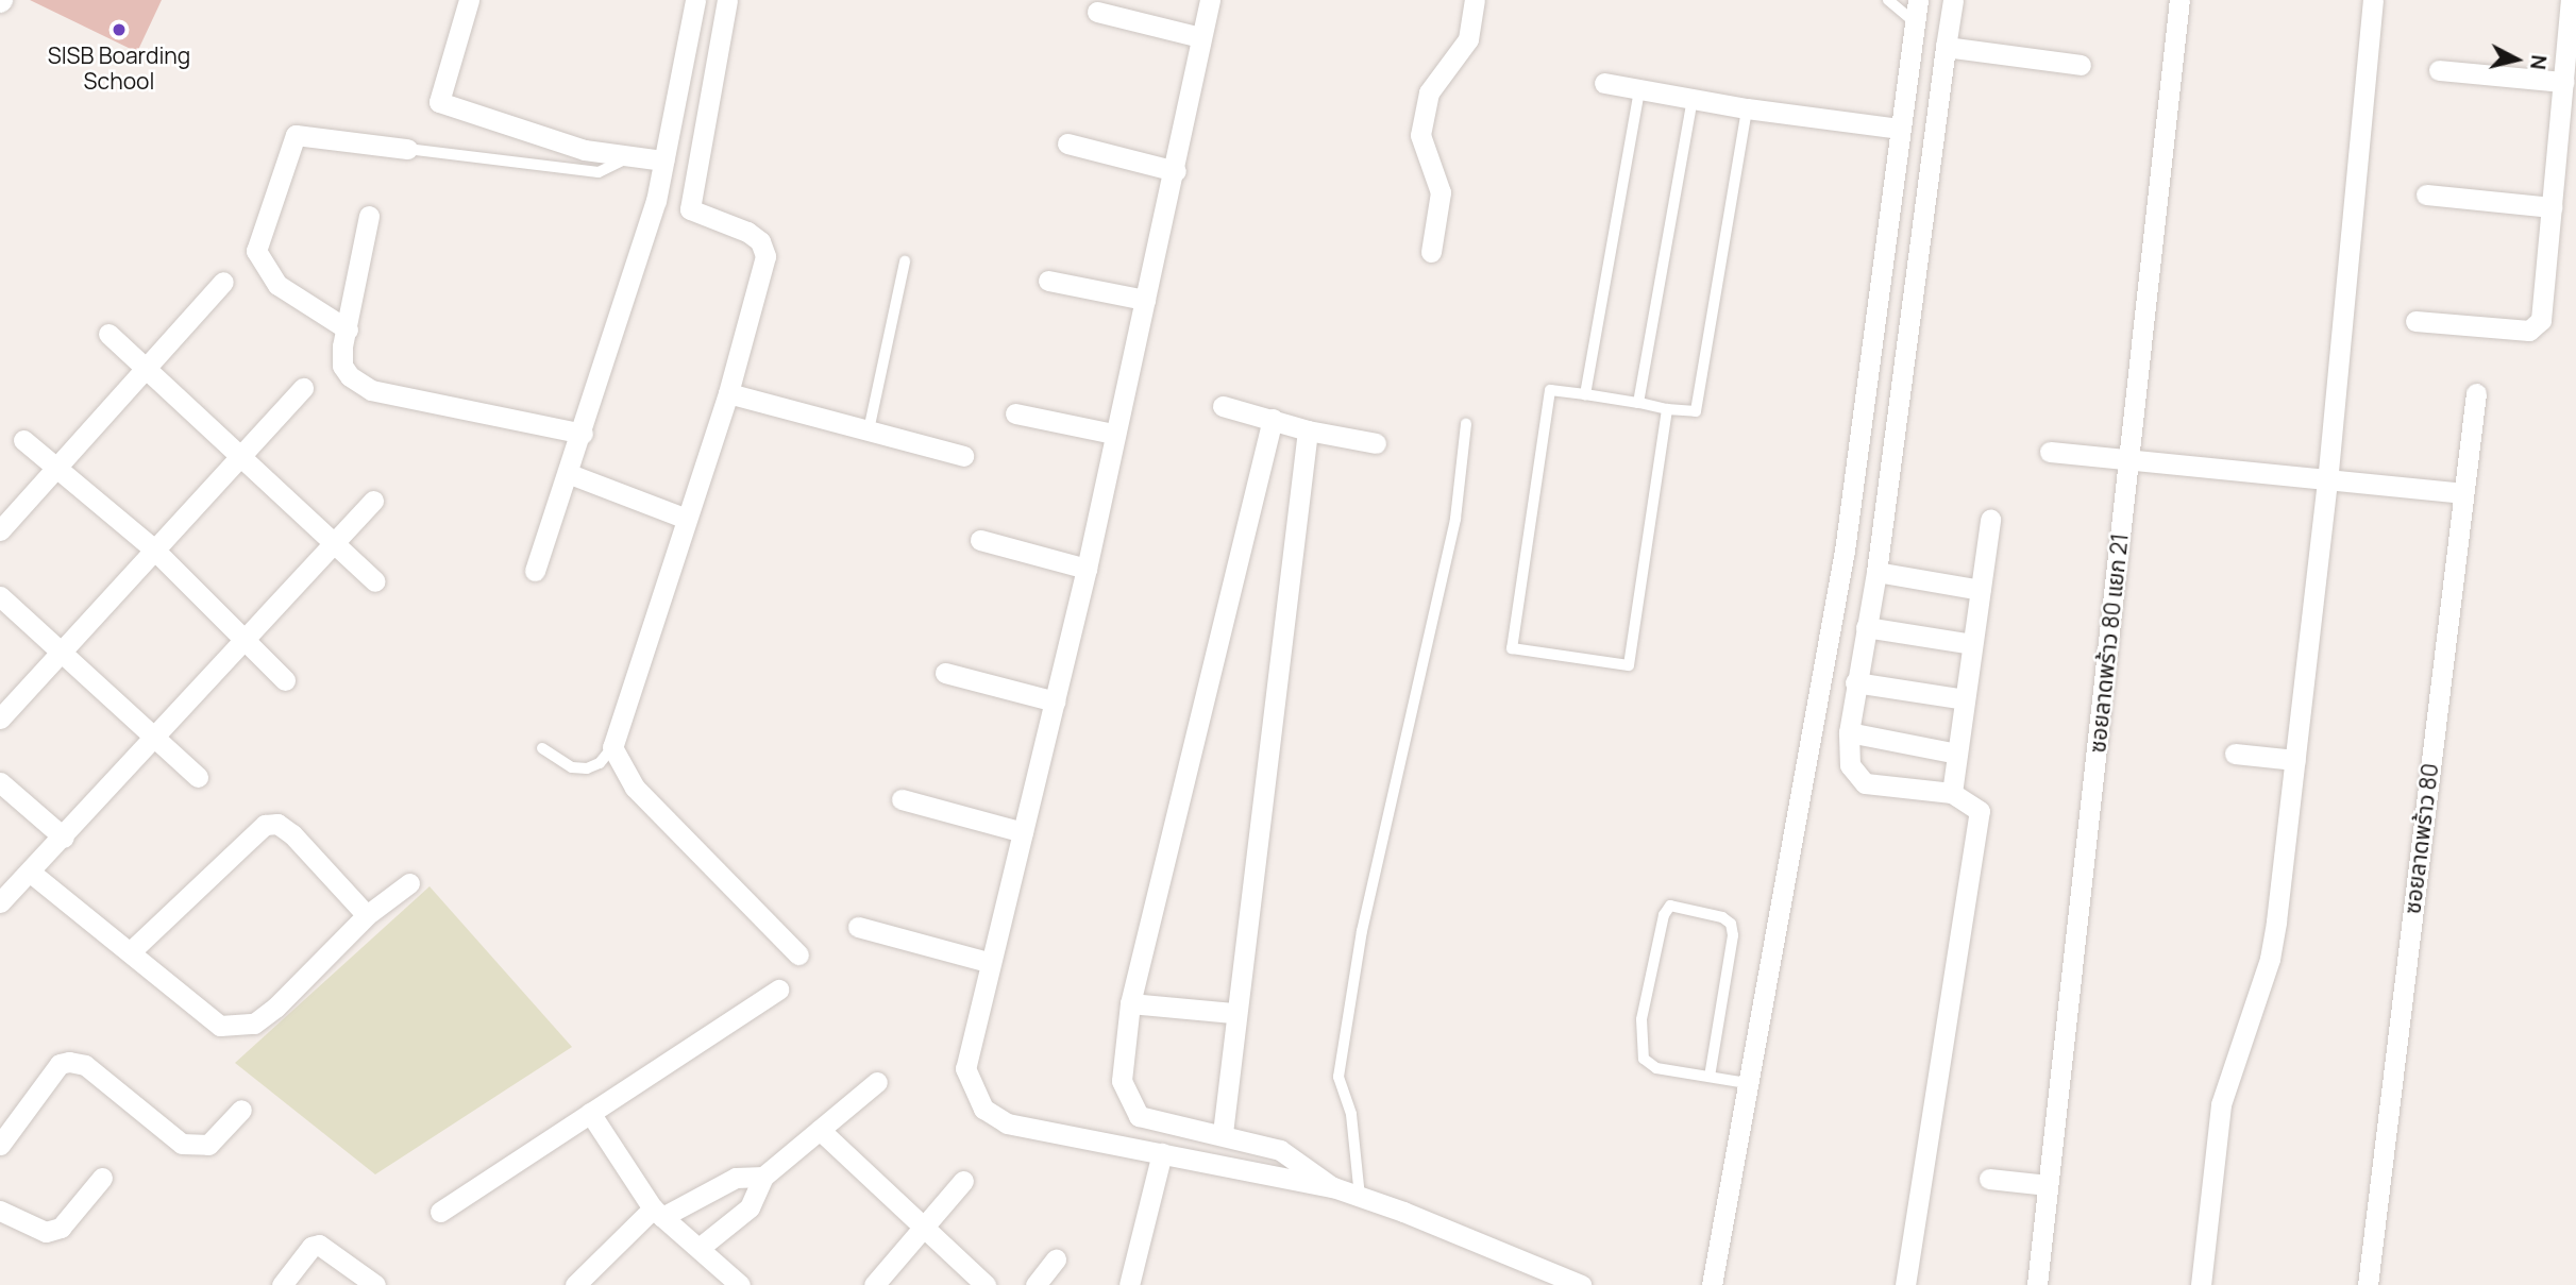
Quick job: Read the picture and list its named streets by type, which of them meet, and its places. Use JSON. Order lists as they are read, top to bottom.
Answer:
{
  "streets": {
    "street": ["ซอยลาดพร้าว 80 แยก 21", "ซอยลาดพร้าว 80"]
  },
  "places": ["SISB Boarding School"],
  "north": "right"
}
